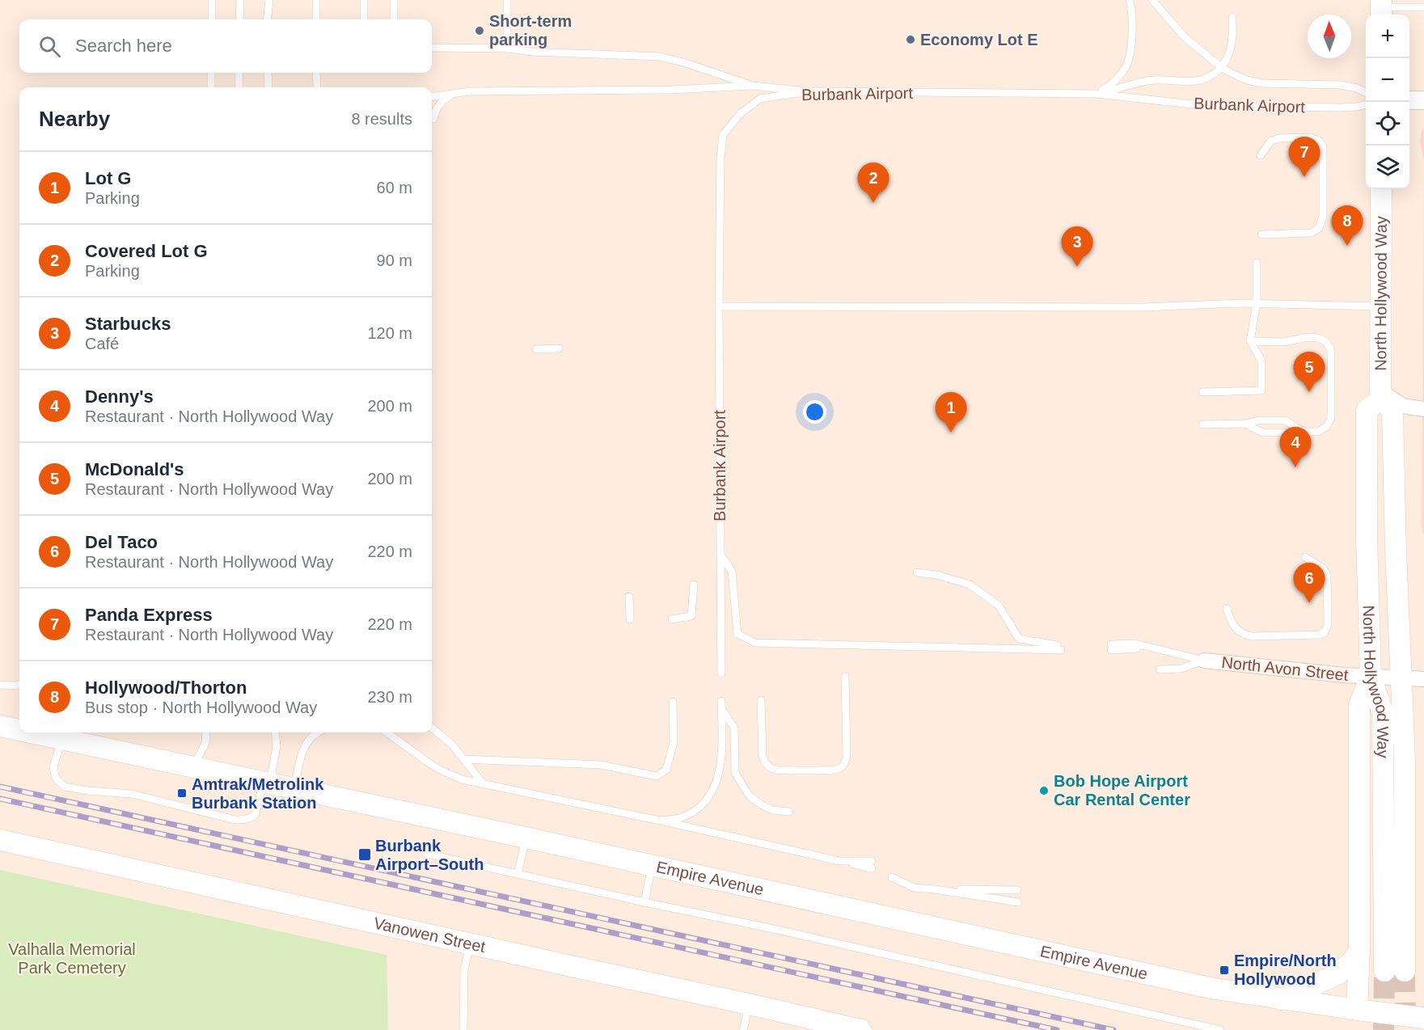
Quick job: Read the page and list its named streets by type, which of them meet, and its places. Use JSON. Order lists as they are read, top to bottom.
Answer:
{
  "streets": {
    "main road": ["North Hollywood Way", "Empire Avenue", "Vanowen Street"],
    "street": ["North Avon Street"],
    "lane": ["Burbank Airport"]
  },
  "crossings": [
    ["North Hollywood Way", "North Avon Street"]
  ],
  "parks": ["Valhalla Memorial Park Cemetery"],
  "places": {
    "other": ["Short-term parking", "Economy Lot E", "Bob Hope Airport Car Rental Center"],
    "transit": ["Amtrak/Metrolink Burbank Station", "Burbank Airport–South", "Empire/North Hollywood"]
  },
  "north": "top",
  "page": {
    "map_buttons": ["+", "−"],
    "search": "Search here",
    "heading": ["Nearby", "8 results"],
    "pins": [
      "7",
      "2",
      "8",
      "3",
      "5",
      "1",
      "4",
      "6"
    ],
    "list": [
      {
        "mark": "1",
        "name": "Lot G",
        "note": "Parking",
        "value": "60 m"
      },
      {
        "mark": "2",
        "name": "Covered Lot G",
        "note": "Parking",
        "value": "90 m"
      },
      {
        "mark": "3",
        "name": "Starbucks",
        "note": "Café",
        "value": "120 m"
      },
      {
        "mark": "4",
        "name": "Denny's",
        "note": "Restaurant · North Hollywood Way",
        "value": "200 m"
      },
      {
        "mark": "5",
        "name": "McDonald's",
        "note": "Restaurant · North Hollywood Way",
        "value": "200 m"
      },
      {
        "mark": "6",
        "name": "Del Taco",
        "note": "Restaurant · North Hollywood Way",
        "value": "220 m"
      },
      {
        "mark": "7",
        "name": "Panda Express",
        "note": "Restaurant · North Hollywood Way",
        "value": "220 m"
      },
      {
        "mark": "8",
        "name": "Hollywood/Thorton",
        "note": "Bus stop · North Hollywood Way",
        "value": "230 m"
      }
    ]
  }
}
